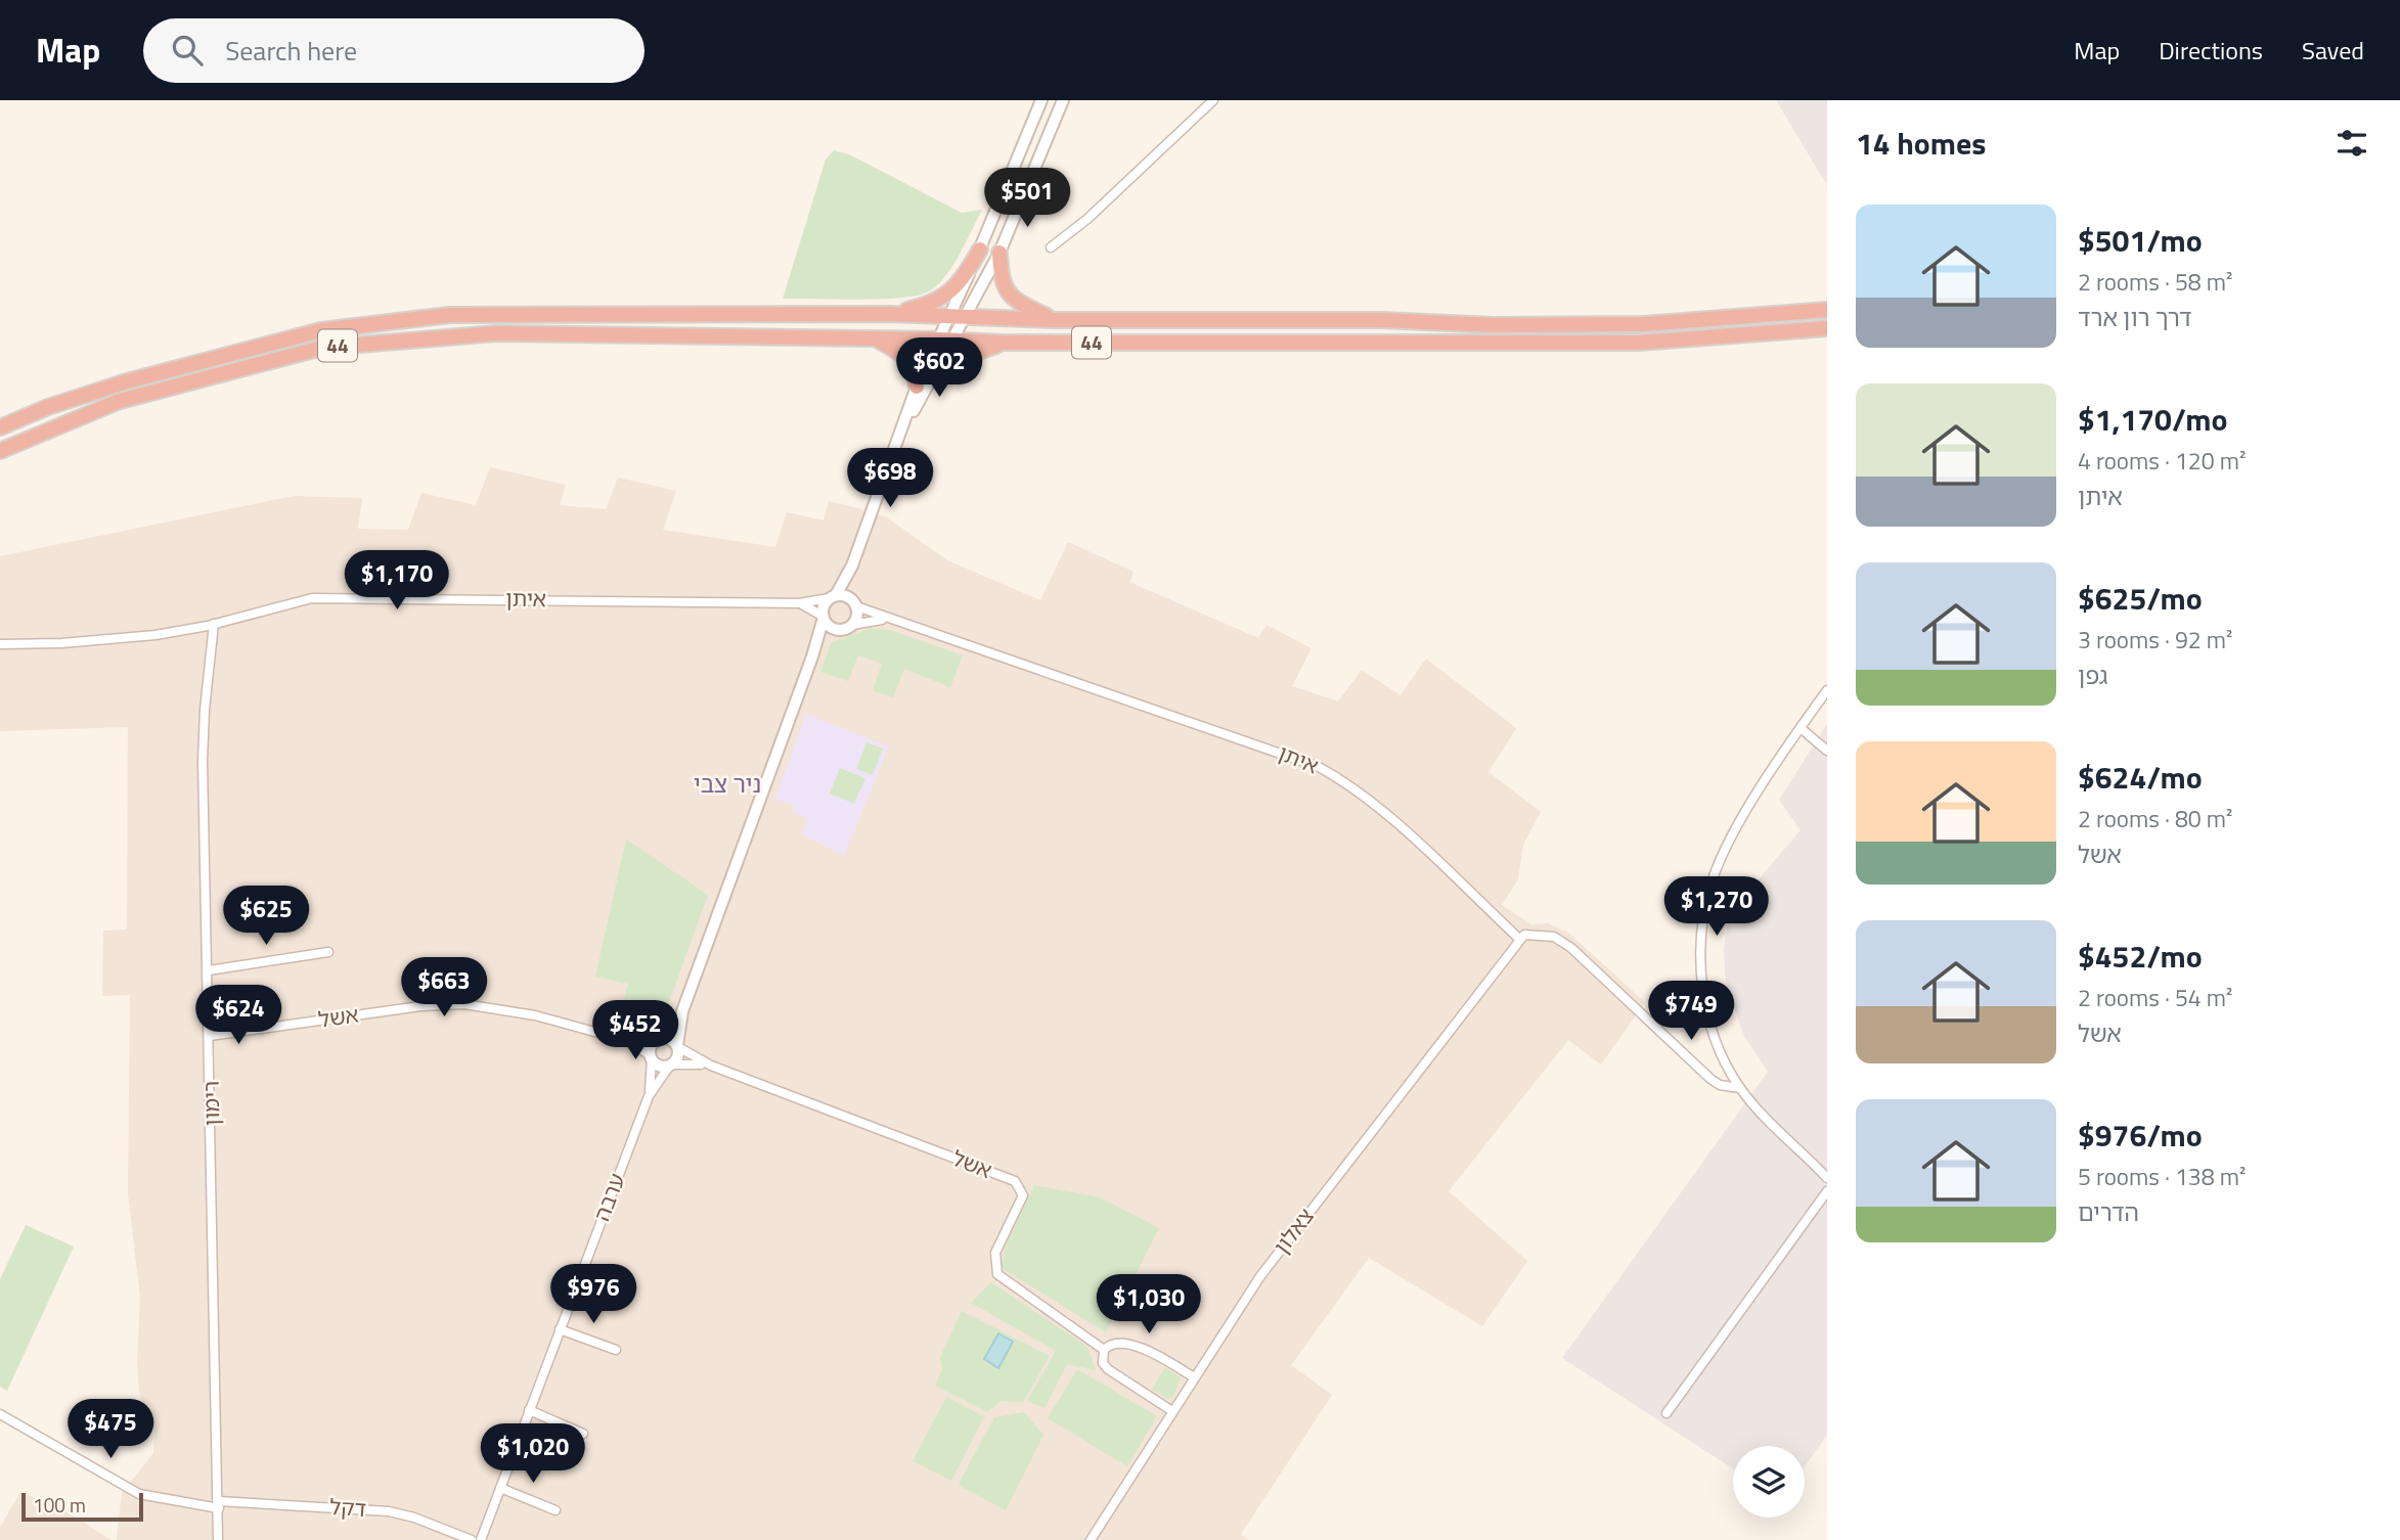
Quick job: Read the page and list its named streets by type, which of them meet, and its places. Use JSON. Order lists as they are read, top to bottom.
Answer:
{
  "streets": {
    "highway": ["44"],
    "street": [
      "איתן",
      "אשל",
      "רימון",
      "ערבה",
      "צאלון",
      "דקל"
    ]
  },
  "crossings": [
    ["איתן", "רימון"],
    ["איתן", "צאלון"],
    ["אשל", "רימון"],
    ["אשל", "ערבה"],
    ["אשל", "צאלון"],
    ["רימון", "דקל"]
  ],
  "districts": ["ניר צבי"],
  "scale_bar": "100 m",
  "page": {
    "header": "Map",
    "search": "Search here",
    "nav": ["Map", "Directions", "Saved"],
    "heading": "14 homes",
    "price": [
      "$501",
      "$602",
      "$698",
      "$1,170",
      "$1,270",
      "$625",
      "$663",
      "$749",
      "$624",
      "$452",
      "$976",
      "$1,030",
      "$475",
      "$1,020"
    ],
    "list": [
      {
        "name": "$501/mo",
        "note": "2 rooms · 58 m² · דרך רון ארד"
      },
      {
        "name": "$1,170/mo",
        "note": "4 rooms · 120 m² · איתן"
      },
      {
        "name": "$625/mo",
        "note": "3 rooms · 92 m² · גפן"
      },
      {
        "name": "$624/mo",
        "note": "2 rooms · 80 m² · אשל"
      },
      {
        "name": "$452/mo",
        "note": "2 rooms · 54 m² · אשל"
      },
      {
        "name": "$976/mo",
        "note": "5 rooms · 138 m² · הדרים"
      }
    ],
    "scale": "100 m"
  }
}
